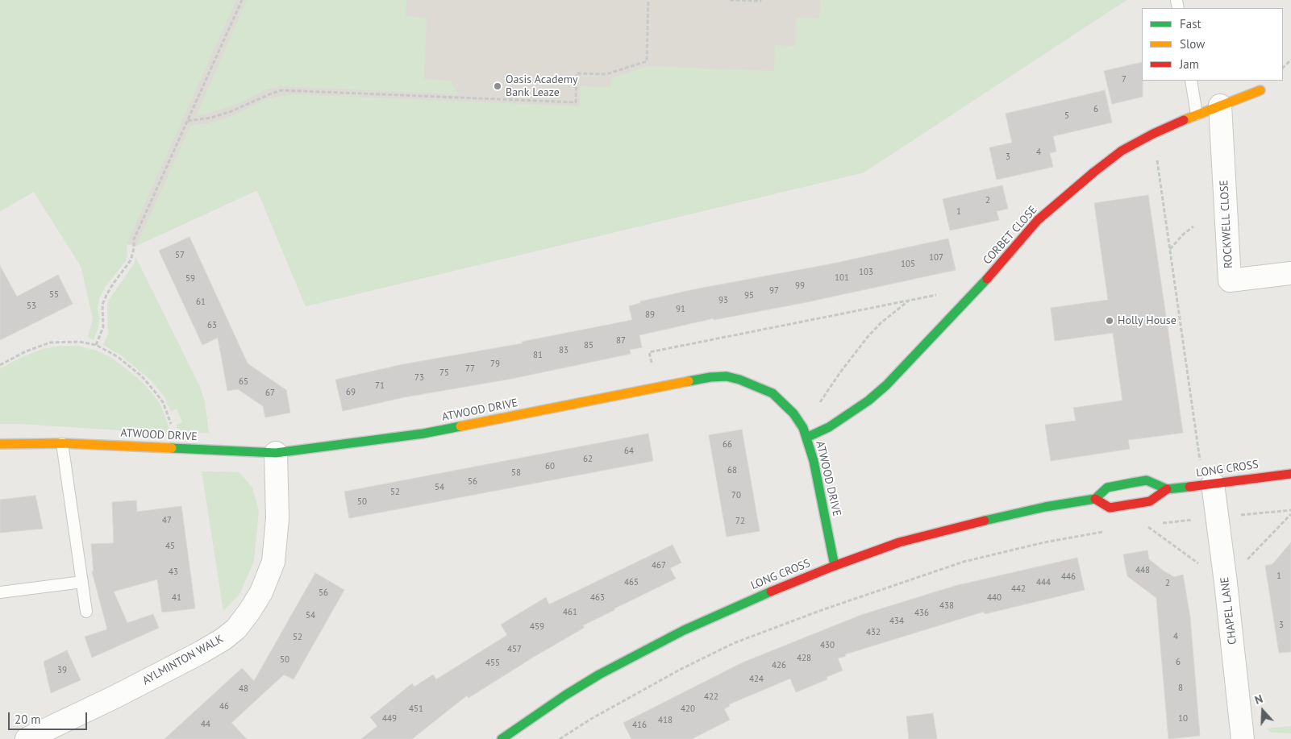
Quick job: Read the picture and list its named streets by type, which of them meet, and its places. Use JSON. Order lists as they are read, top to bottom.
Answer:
{
  "streets": {
    "street": [
      "ROCKWELL CLOSE",
      "CORBET CLOSE",
      "ATWOOD DRIVE",
      "LONG CROSS",
      "CHAPEL LANE",
      "AYLMINTON WALK"
    ]
  },
  "crossings": [
    ["ROCKWELL CLOSE", "CORBET CLOSE"],
    ["CORBET CLOSE", "ATWOOD DRIVE"],
    ["ATWOOD DRIVE", "LONG CROSS"],
    ["ATWOOD DRIVE", "AYLMINTON WALK"],
    ["LONG CROSS", "CHAPEL LANE"]
  ],
  "places": ["Oasis Academy Bank Leaze", "Holly House"],
  "house_numbers": [
    "7",
    "6",
    "5",
    "4",
    "3",
    "2",
    "1",
    "57",
    "107",
    "105",
    "103",
    "101",
    "59",
    "99",
    "97",
    "55",
    "95",
    "93",
    "61",
    "53",
    "91",
    "89",
    "63",
    "87",
    "85",
    "83",
    "81",
    "79",
    "77",
    "75",
    "73",
    "65",
    "71",
    "69",
    "67",
    "66",
    "64",
    "62",
    "60",
    "68",
    "58",
    "56",
    "54",
    "52",
    "70",
    "50",
    "47",
    "72",
    "45",
    "467",
    "448",
    "43",
    "1",
    "446",
    "465",
    "444",
    "2",
    "442",
    "56",
    "41",
    "463",
    "440",
    "438",
    "461",
    "436",
    "54",
    "434",
    "3",
    "459",
    "432",
    "4",
    "52",
    "430",
    "457",
    "428",
    "50",
    "6",
    "455",
    "426",
    "39",
    "424",
    "8",
    "48",
    "422",
    "46",
    "451",
    "420",
    "449",
    "10",
    "418",
    "44",
    "416"
  ],
  "legend": ["Fast", "Slow", "Jam"],
  "scale_bar": "20 m",
  "north": "top"
}
